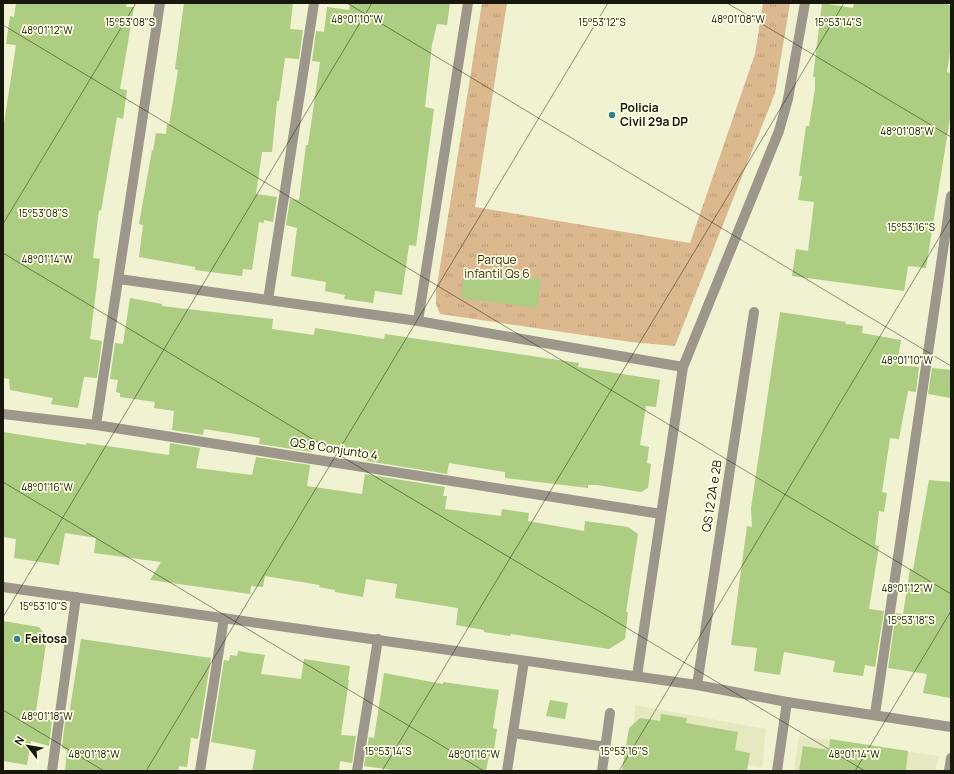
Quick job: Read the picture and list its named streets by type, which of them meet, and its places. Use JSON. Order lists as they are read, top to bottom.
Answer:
{
  "streets": {
    "street": ["QS 8 Conjunto 4", "QS 12 2A e 2B"]
  },
  "parks": ["Parque infantil Qs 6"],
  "places": ["Policia Civil 29a DP", "Feitosa"],
  "north": "top left",
  "coordinates": [
    "48°01'10\"W",
    "48°01'08\"W",
    "15°53'08\"S",
    "15°53'12\"S",
    "15°53'14\"S",
    "48°01'12\"W",
    "15°53'16\"S",
    "48°01'14\"W",
    "48°01'16\"W",
    "15°53'10\"S",
    "15°53'18\"S",
    "48°01'18\"W"
  ]
}
